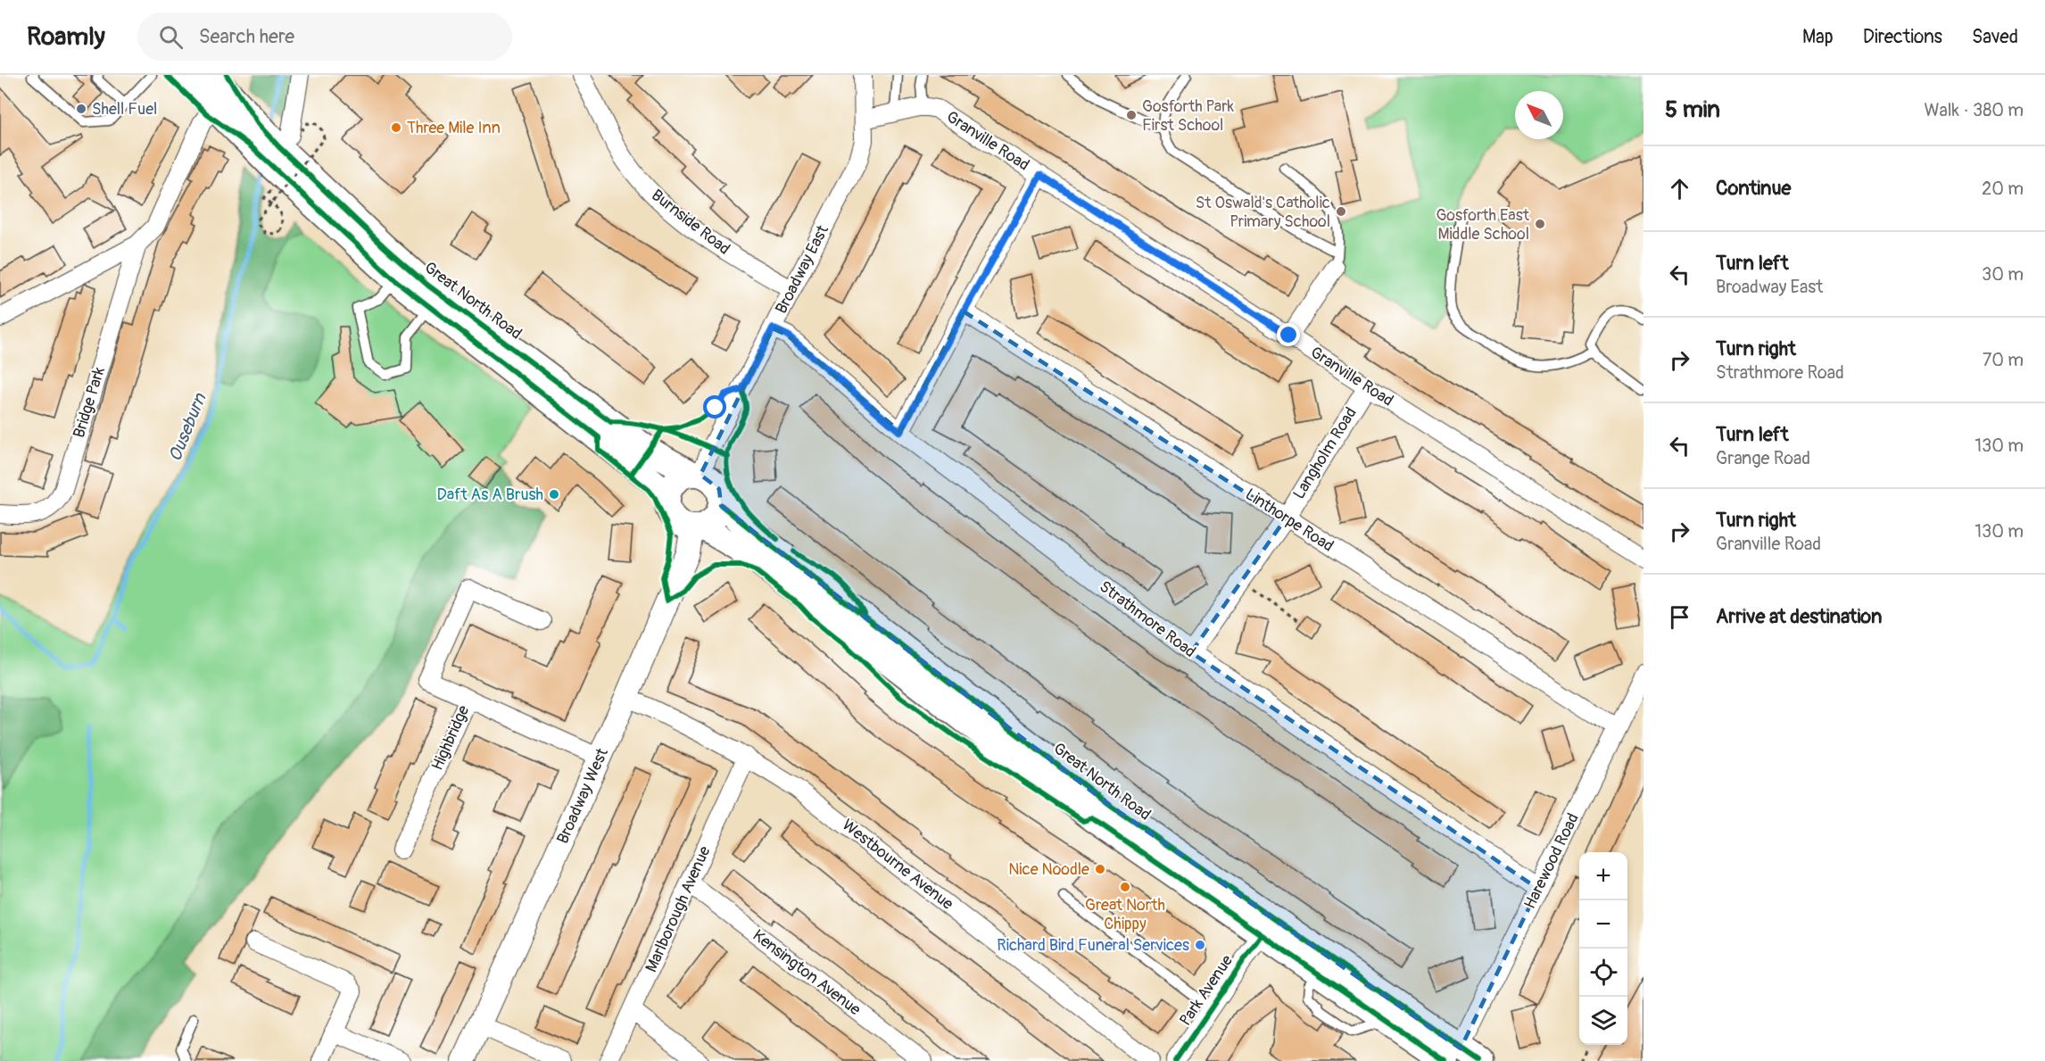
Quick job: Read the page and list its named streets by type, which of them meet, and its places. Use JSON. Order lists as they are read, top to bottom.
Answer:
{
  "streets": {
    "main road": ["Great North Road"],
    "street": [
      "Granville Road",
      "Burnside Road",
      "Broadway East",
      "Bridge Park",
      "Langholm Road",
      "Linthorpe Road",
      "Strathmore Road",
      "Highbridge",
      "Broadway West",
      "Harewood Road",
      "Westbourne Avenue",
      "Marlborough Avenue",
      "Kensington Avenue",
      "Park Avenue"
    ]
  },
  "crossings": [
    ["Granville Road", "Broadway East"],
    ["Granville Road", "Langholm Road"],
    ["Burnside Road", "Broadway East"],
    ["Broadway East", "Great North Road"],
    ["Broadway East", "Strathmore Road"],
    ["Broadway East", "Broadway West"],
    ["Great North Road", "Bridge Park"],
    ["Great North Road", "Broadway West"],
    ["Great North Road", "Harewood Road"],
    ["Great North Road", "Park Avenue"],
    ["Langholm Road", "Linthorpe Road"],
    ["Langholm Road", "Strathmore Road"],
    ["Linthorpe Road", "Harewood Road"],
    ["Strathmore Road", "Harewood Road"],
    ["Highbridge", "Broadway West"],
    ["Broadway West", "Westbourne Avenue"],
    ["Westbourne Avenue", "Marlborough Avenue"],
    ["Marlborough Avenue", "Kensington Avenue"]
  ],
  "water": ["Ouseburn"],
  "places": [
    "Shell Fuel",
    "Gosforth Park First School",
    "Three Mile Inn",
    "St Oswald's Catholic Primary School",
    "Gosforth East Middle School",
    "Daft As A Brush",
    "Nice Noodle",
    "Great North Chippy",
    "Richard Bird Funeral Services"
  ],
  "north": "top left",
  "page": {
    "header": "Roamly",
    "search": "Search here",
    "nav": ["Map", "Directions", "Saved"],
    "heading": ["5 min", "Walk · 380 m"],
    "list": [
      ["Continue", "20 m"],
      ["Turn left", "Broadway East", "30 m"],
      ["Turn right", "Strathmore Road", "70 m"],
      ["Turn left", "Grange Road", "130 m"],
      ["Turn right", "Granville Road", "130 m"],
      "Arrive at destination"
    ],
    "map_buttons": ["+", "−"]
  }
}
